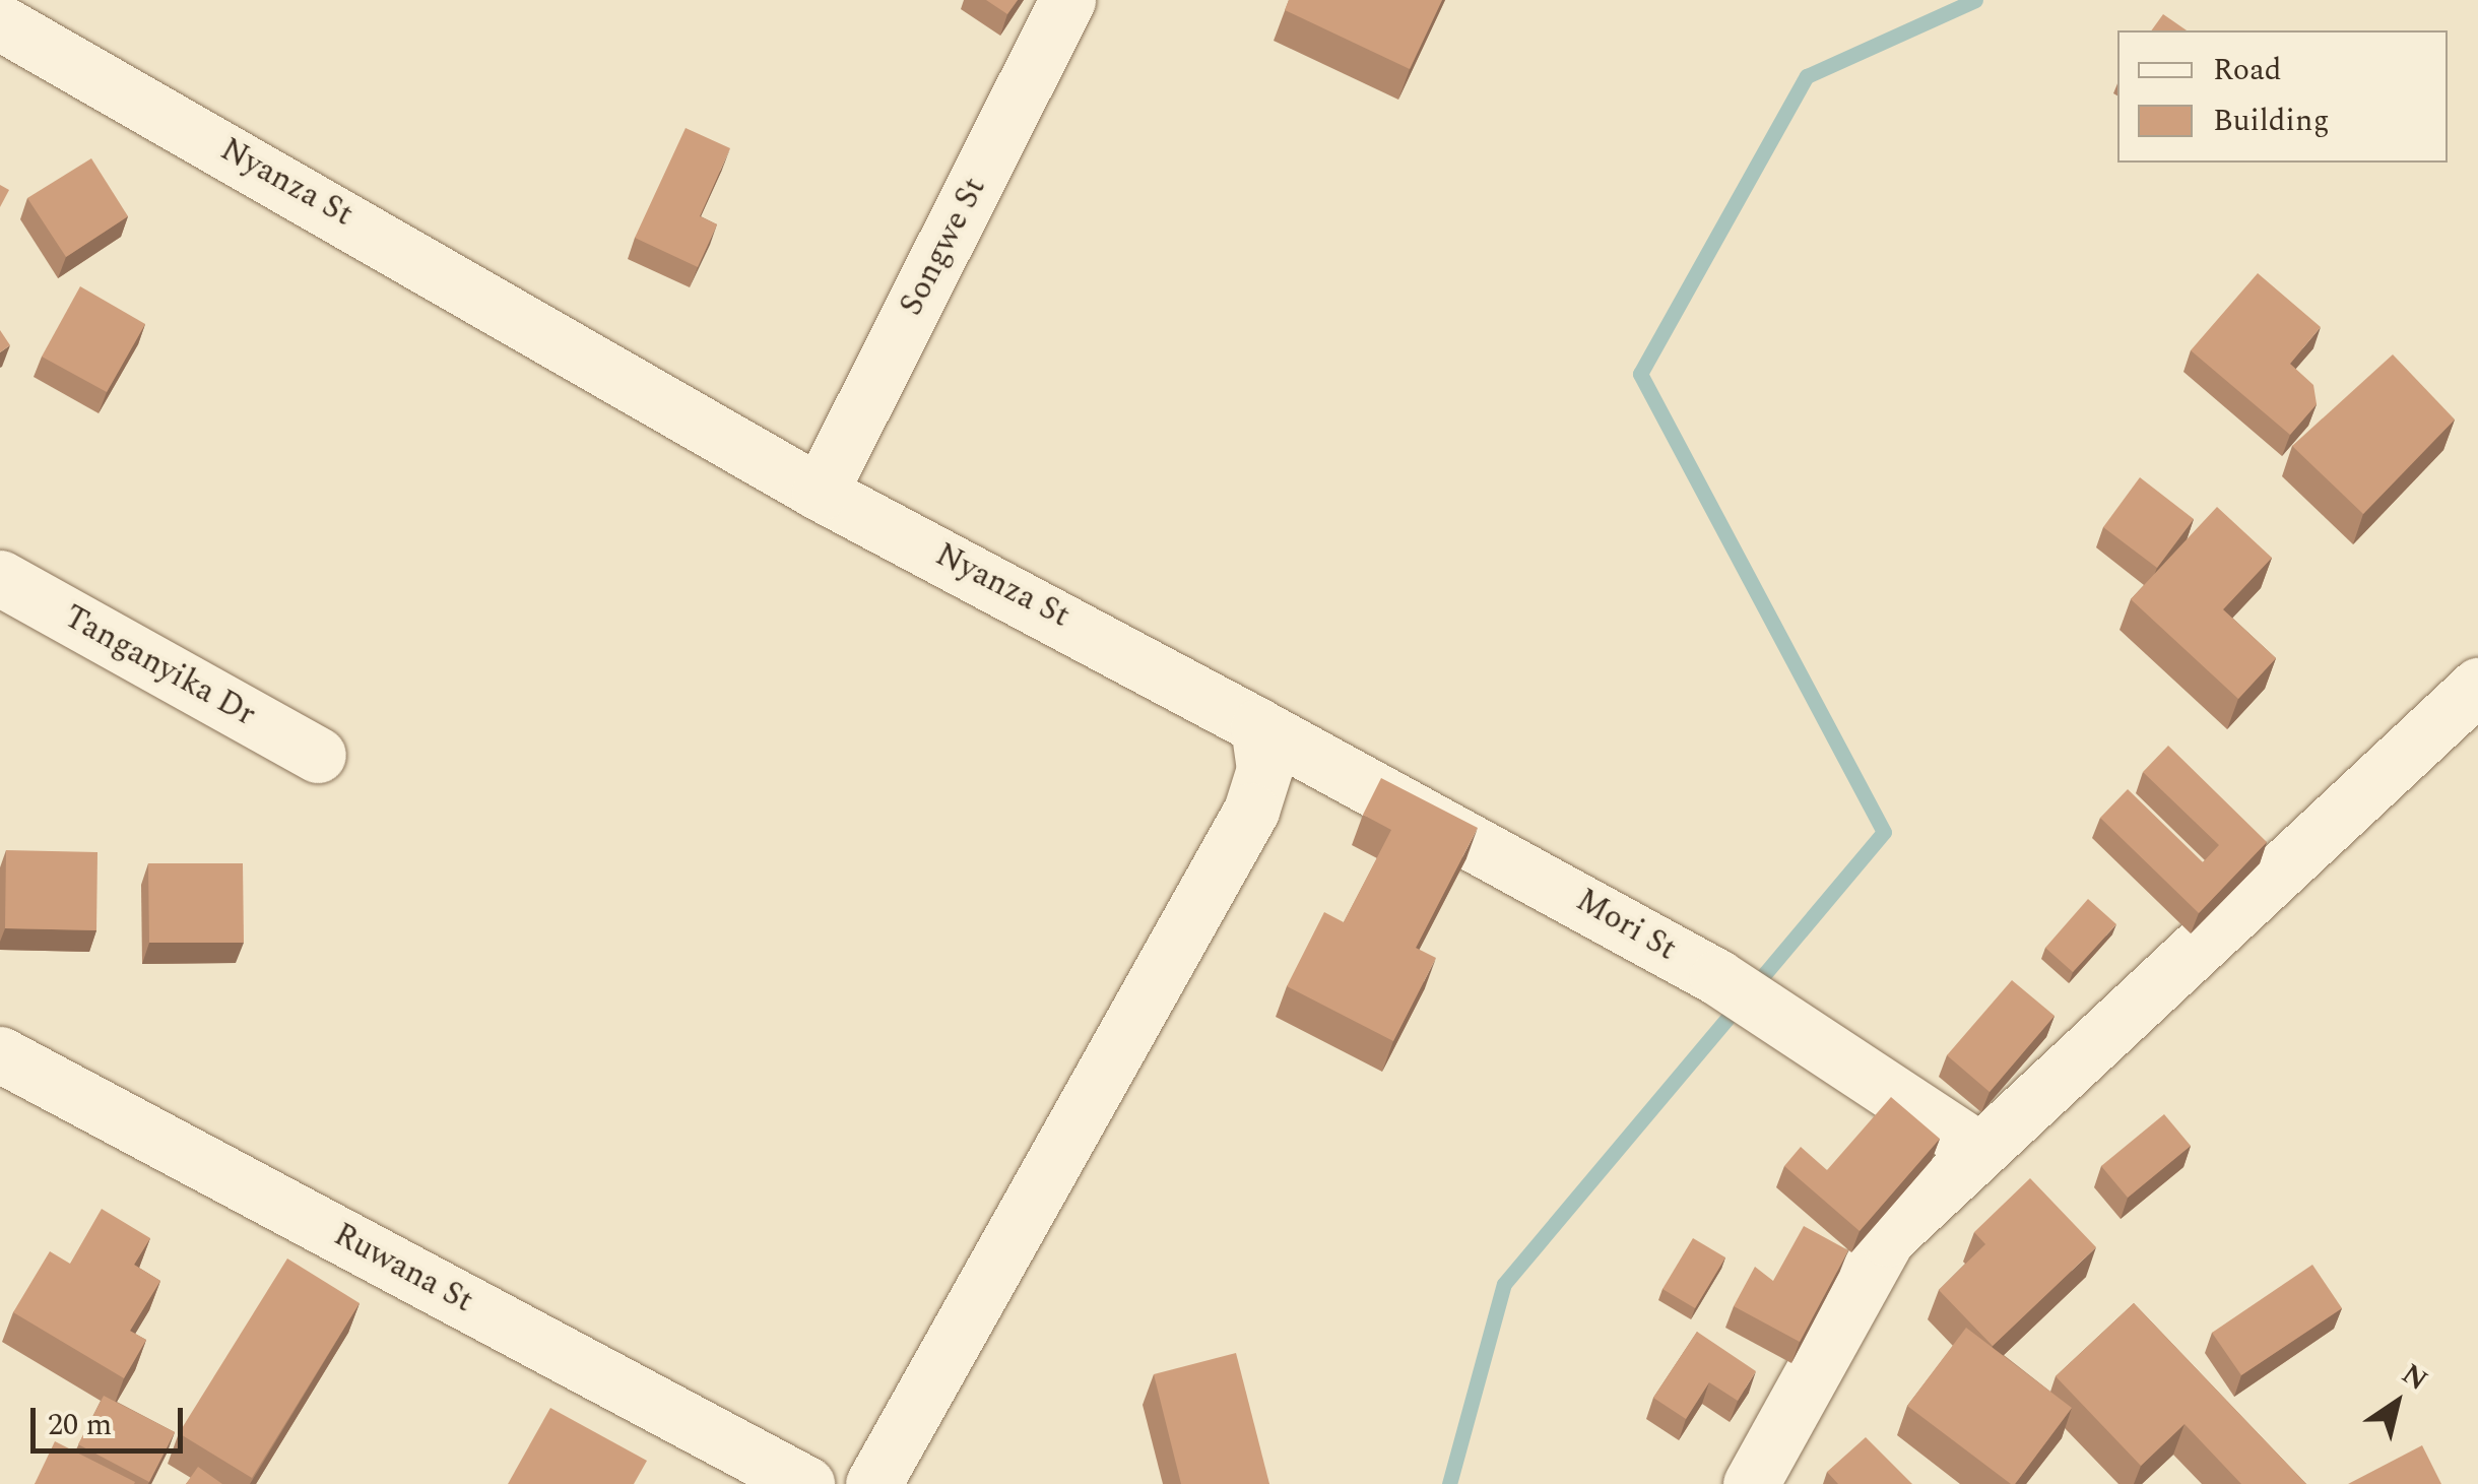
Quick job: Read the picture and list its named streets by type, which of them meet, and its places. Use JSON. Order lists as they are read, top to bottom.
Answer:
{
  "streets": {
    "street": [
      "Nyanza St",
      "Songwe St",
      "Tanganyika Dr",
      "Mori St",
      "Ruwana St"
    ]
  },
  "crossings": [
    ["Nyanza St", "Songwe St"],
    ["Nyanza St", "Mori St"]
  ],
  "legend": ["Road", "Building"],
  "scale_bar": "20 m",
  "north": "top right"
}
